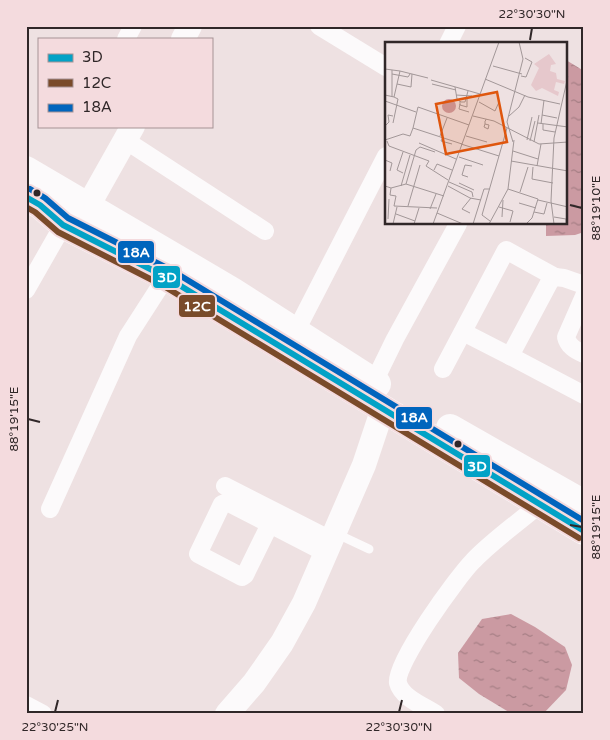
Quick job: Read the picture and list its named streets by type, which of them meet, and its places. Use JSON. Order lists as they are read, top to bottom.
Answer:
{
  "lines": ["transit line 18A", "transit line 3D", "transit line 12C"],
  "legend": ["3D", "12C", "18A"],
  "coordinates": [
    "22°30'30\"N",
    "88°19'10\"E",
    "88°19'15\"E",
    "22°30'25\"N"
  ]
}
